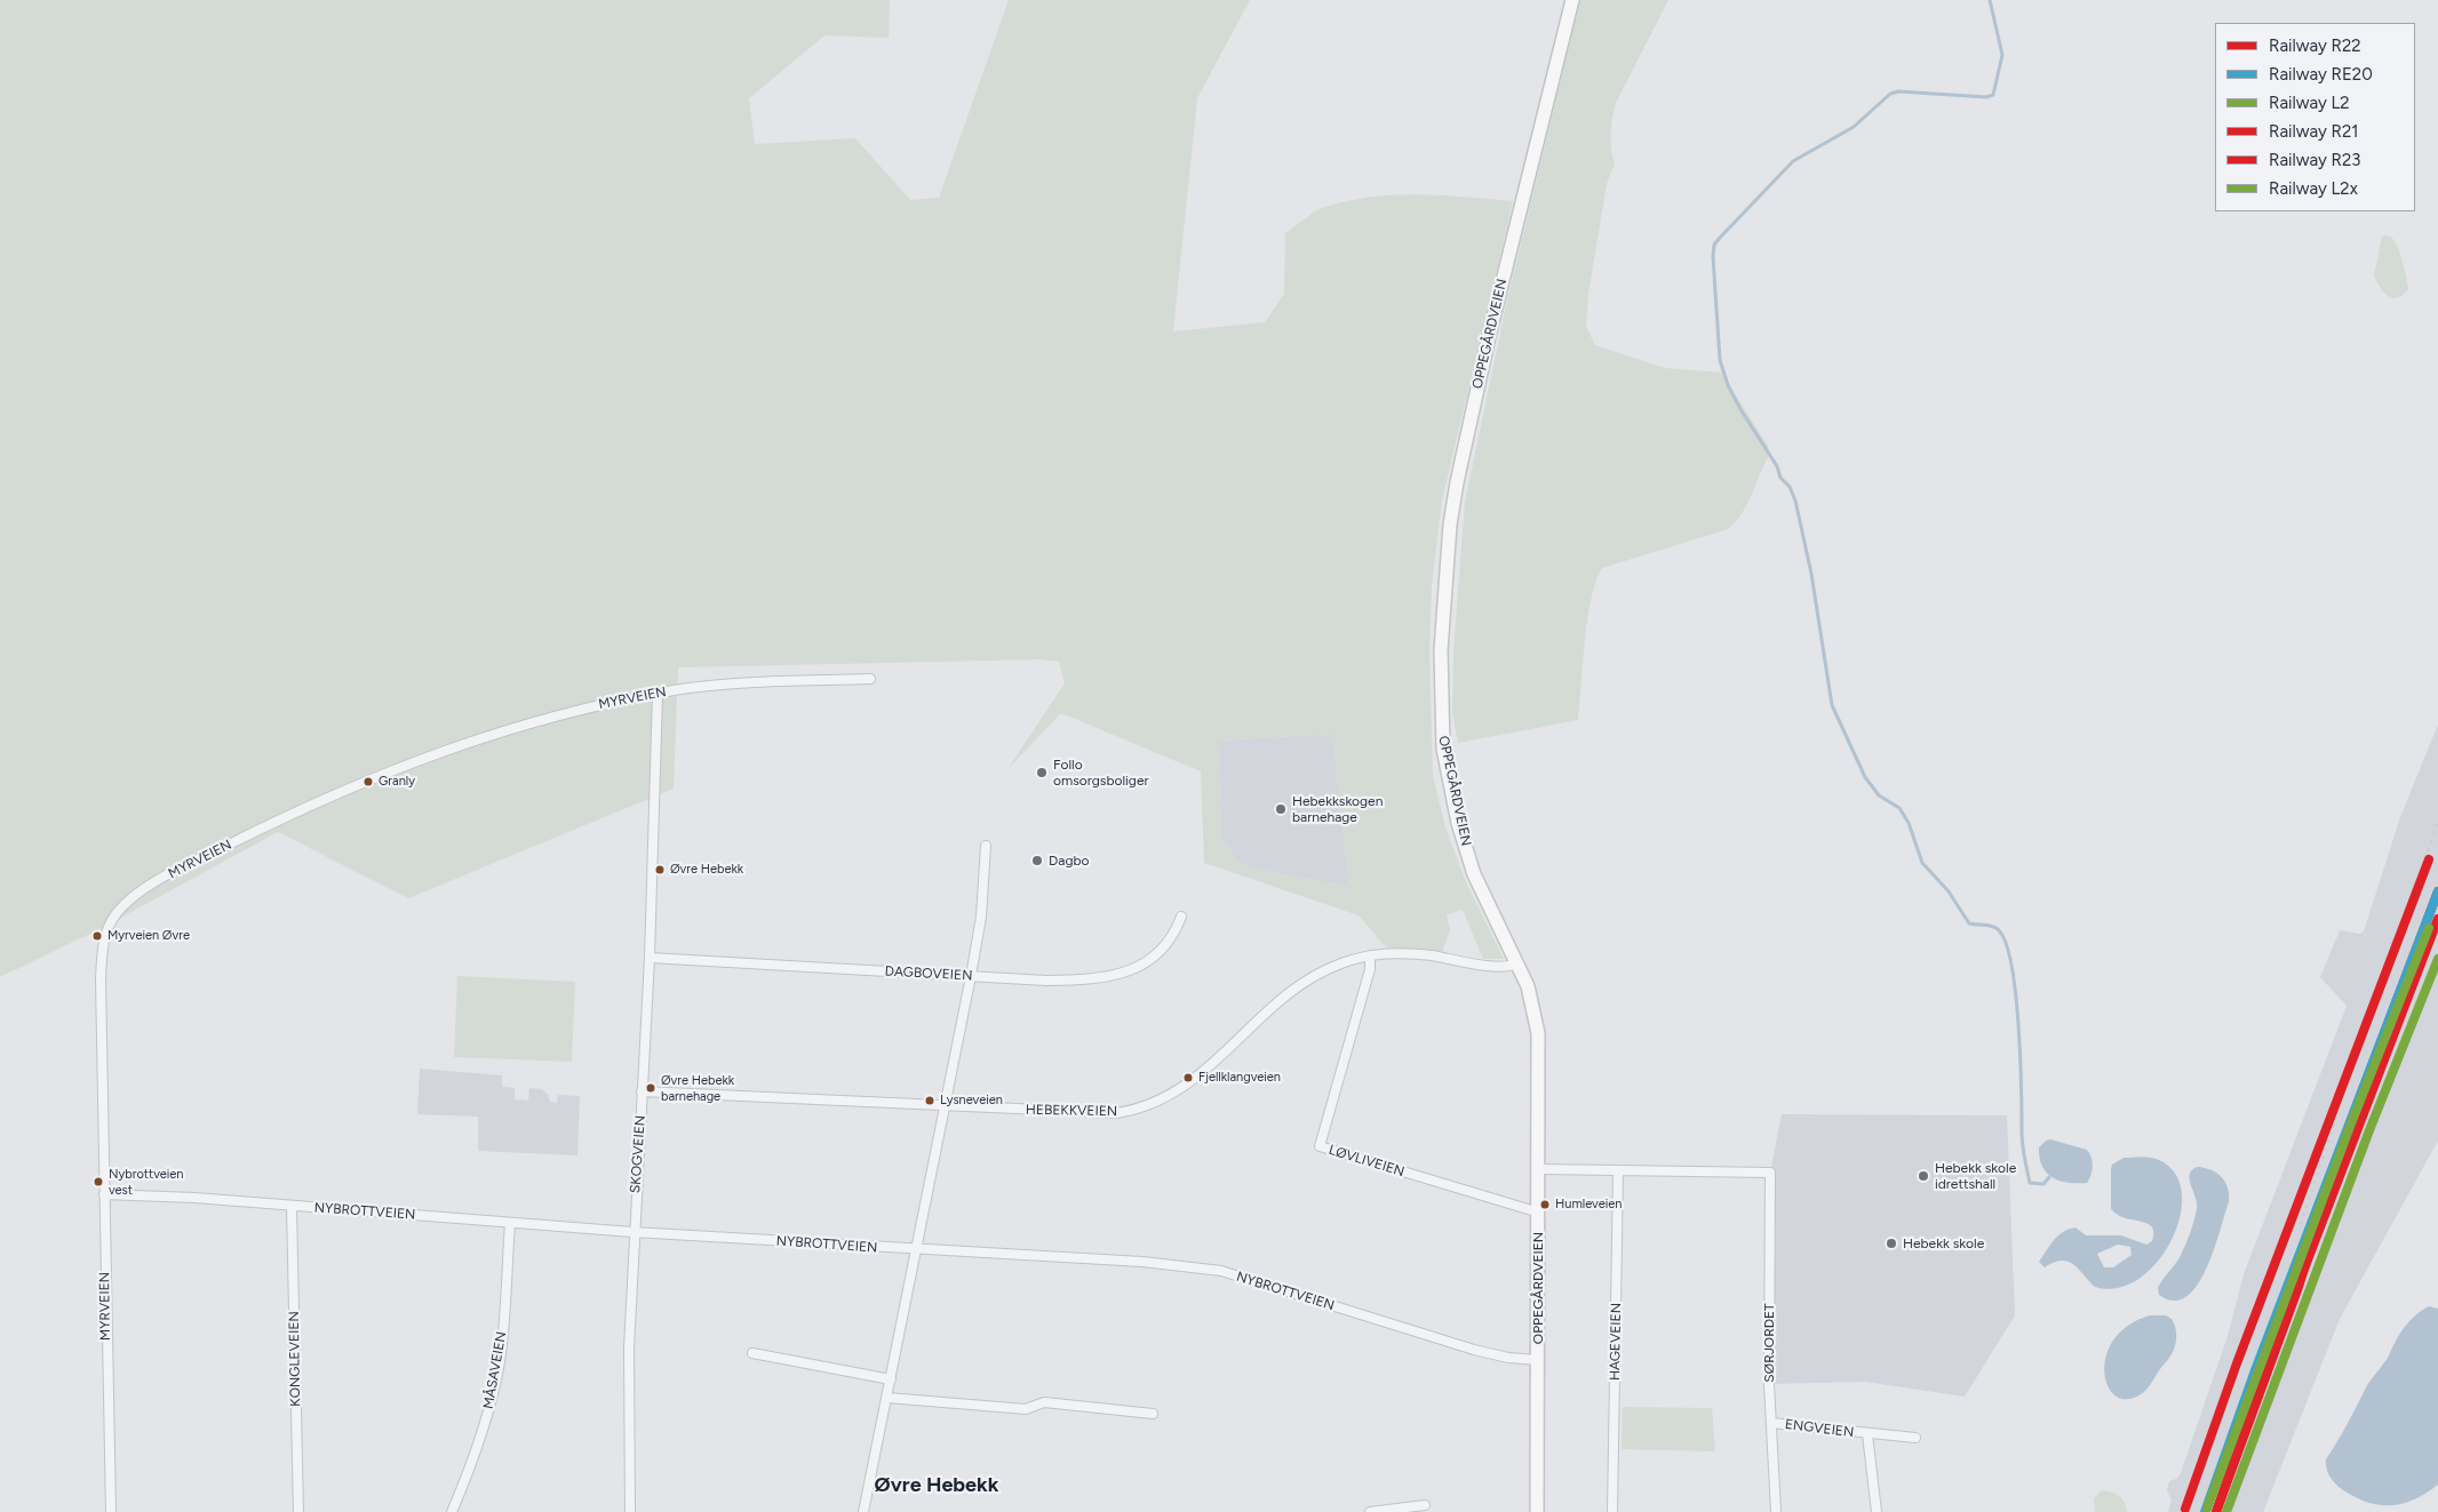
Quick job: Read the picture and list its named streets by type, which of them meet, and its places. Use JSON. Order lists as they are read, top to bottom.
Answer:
{
  "streets": {
    "main road": ["OPPEGÅRDVEIEN"],
    "street": [
      "MYRVEIEN",
      "DAGBOVEIEN",
      "HEBEKKVEIEN",
      "SKOGVEIEN",
      "LØVLIVEIEN",
      "NYBROTTVEIEN",
      "HAGEVEIEN",
      "SØRJORDET",
      "KONGLEVEIEN",
      "MÅSAVEIEN",
      "ENGVEIEN"
    ]
  },
  "crossings": [
    ["OPPEGÅRDVEIEN", "HEBEKKVEIEN"],
    ["OPPEGÅRDVEIEN", "LØVLIVEIEN"],
    ["OPPEGÅRDVEIEN", "NYBROTTVEIEN"],
    ["MYRVEIEN", "SKOGVEIEN"],
    ["MYRVEIEN", "NYBROTTVEIEN"],
    ["DAGBOVEIEN", "SKOGVEIEN"],
    ["HEBEKKVEIEN", "SKOGVEIEN"],
    ["HEBEKKVEIEN", "LØVLIVEIEN"],
    ["SKOGVEIEN", "NYBROTTVEIEN"],
    ["NYBROTTVEIEN", "KONGLEVEIEN"],
    ["NYBROTTVEIEN", "MÅSAVEIEN"],
    ["HAGEVEIEN", "SØRJORDET"],
    ["SØRJORDET", "ENGVEIEN"]
  ],
  "districts": ["Øvre Hebekk"],
  "places": [
    "Follo omsorgsboliger",
    "Granly",
    "Hebekkskogen barnehage",
    "Dagbo",
    "Øvre Hebekk",
    "Myrveien Øvre",
    "Fjellklangveien",
    "Øvre Hebekk barnehage",
    "Lysneveien",
    "Hebekk skole idrettshall",
    "Nybrottveien vest",
    "Humleveien",
    "Hebekk skole"
  ],
  "lines": [
    "rail line R21",
    "rail line R22",
    "rail line RE20",
    "rail line R23",
    "rail line L2x",
    "rail line L2"
  ],
  "legend": [
    "Railway R22",
    "Railway RE20",
    "Railway L2",
    "Railway R21",
    "Railway R23",
    "Railway L2x"
  ]
}
